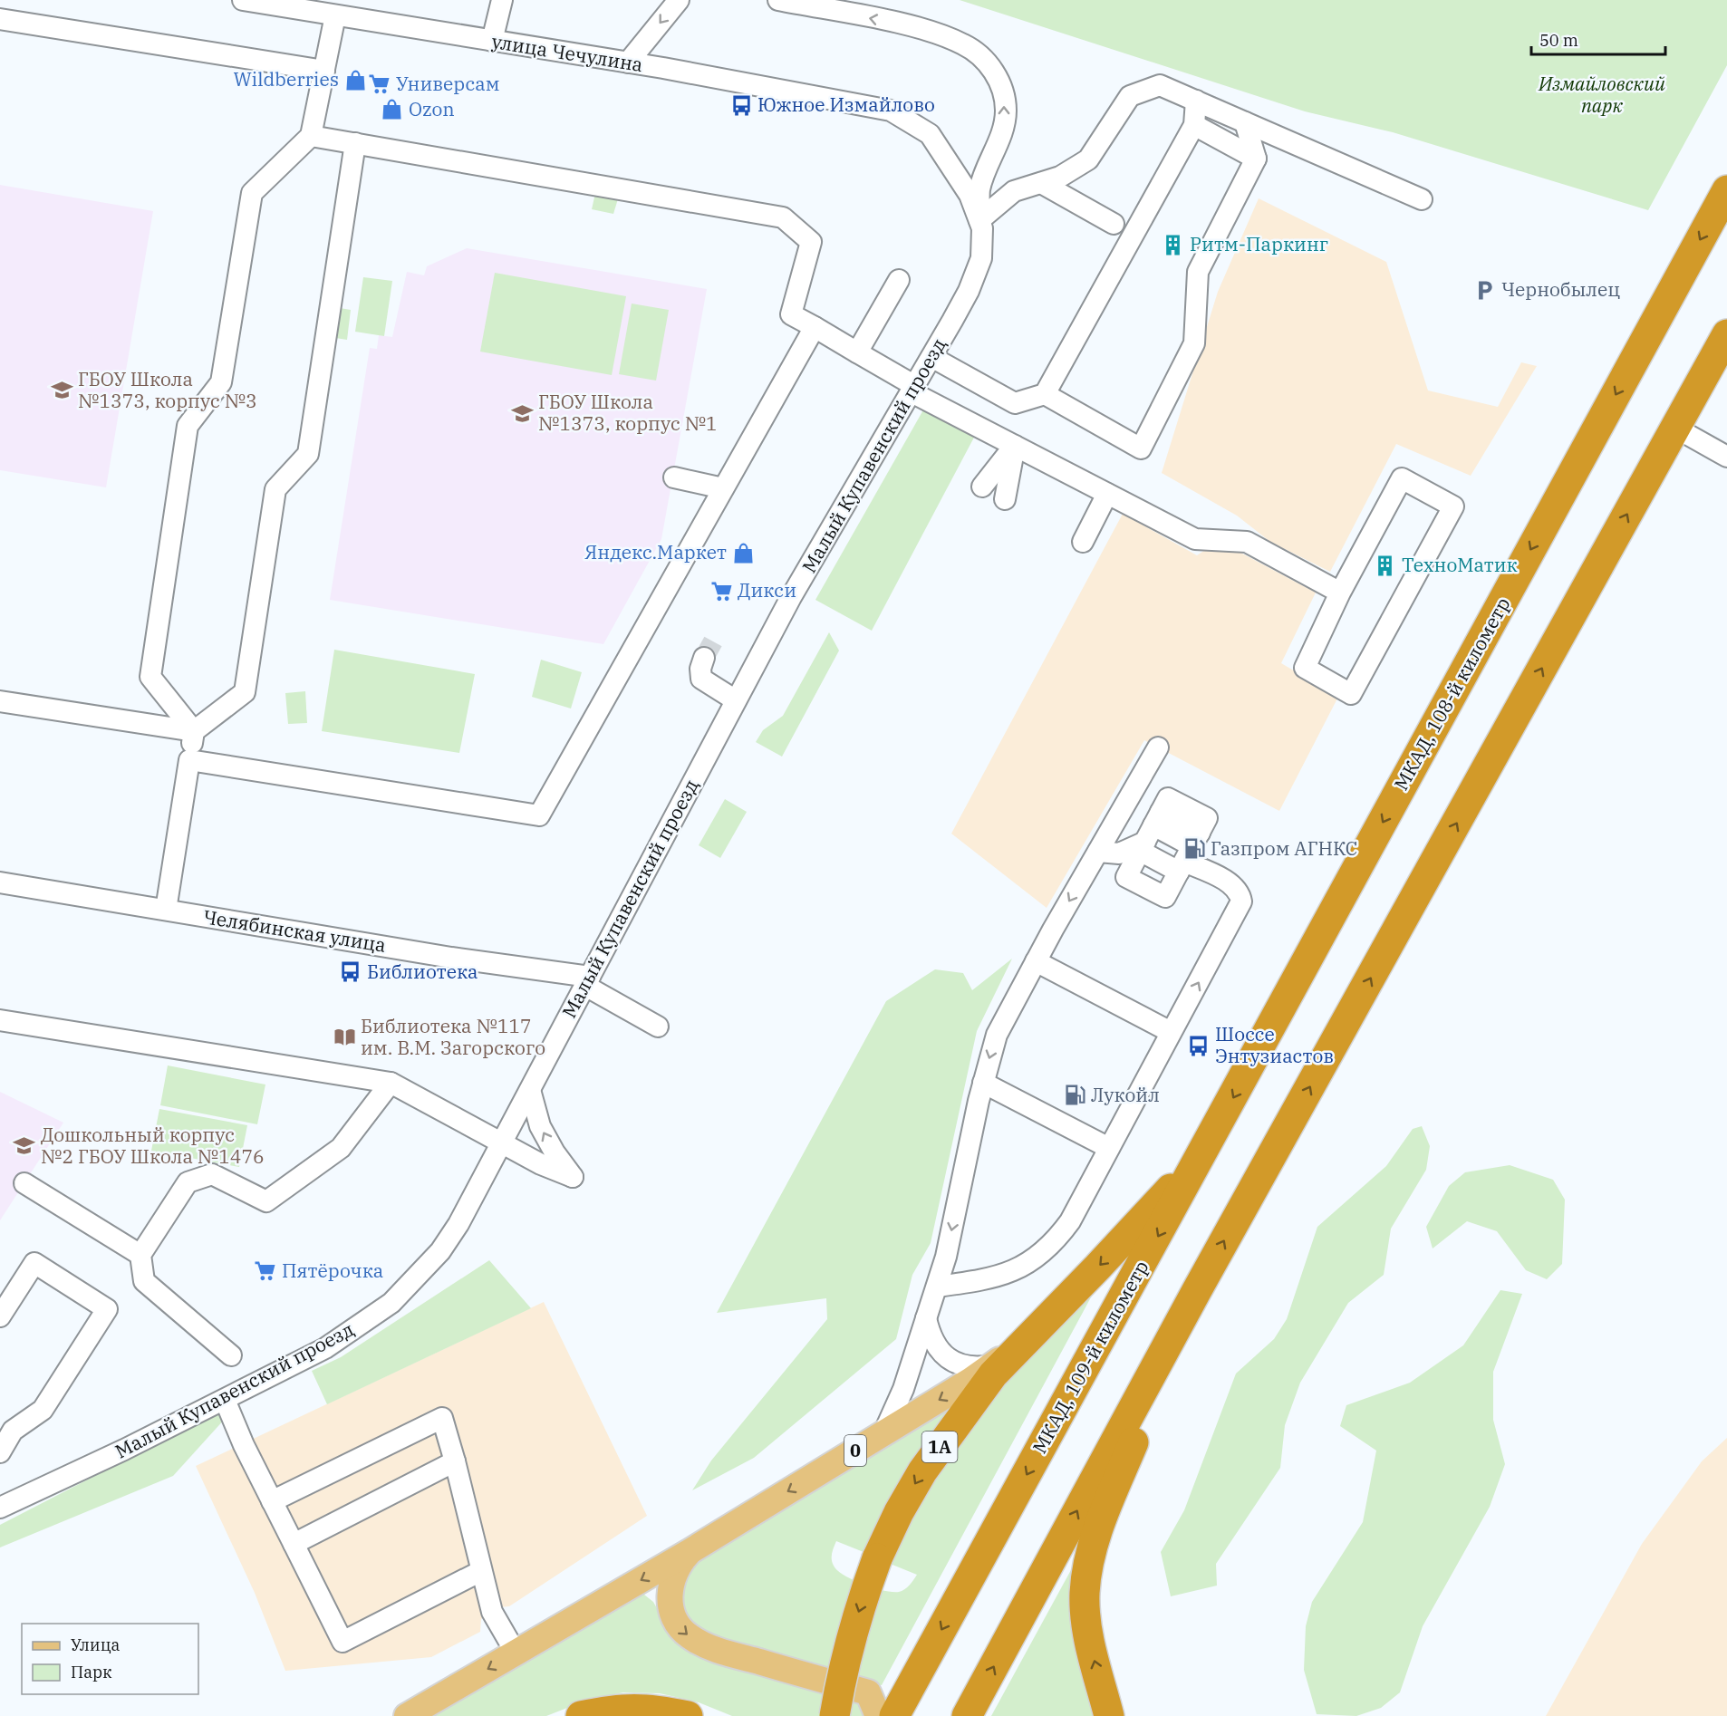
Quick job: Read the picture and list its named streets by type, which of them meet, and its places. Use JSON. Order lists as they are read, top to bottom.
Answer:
{
  "streets": {
    "highway": [
      "МКАД, 108-й километр",
      "МКАД, 109-й километр",
      "1A",
      "0"
    ],
    "street": ["улица Чечулина", "Малый Купавенский проезд", "Челябинская улица"]
  },
  "crossings": [
    ["улица Чечулина", "Малый Купавенский проезд"],
    ["Малый Купавенский проезд", "Челябинская улица"],
    ["МКАД, 108-й километр", "МКАД, 109-й километр"],
    ["МКАД, 109-й километр", "0"],
    ["1A", "0"]
  ],
  "parks": ["Измайловский парк"],
  "places": {
    "shop": ["Wildberries", "Ozon", "Яндекс.Маркет"],
    "supermarket": ["Универсам", "Дикси", "Пятёрочка"],
    "bus stop": ["Южное Измайлово", "Библиотека", "Шоссе Энтузиастов"],
    "building": ["Ритм-Паркинг", "ТехноМатик"],
    "parking": ["Чернобылец"],
    "school or university": ["ГБОУ Школа №1373, корпус №3", "ГБОУ Школа №1373, корпус №1", "Дошкольный корпус №2 ГБОУ Школа №1476"],
    "fuel station": ["Газпром АГНКС", "Лукойл"],
    "library": ["Библиотека №117 им. В.М. Загорского"]
  },
  "legend": ["Улица", "Парк"],
  "scale_bar": "50 m"
}
